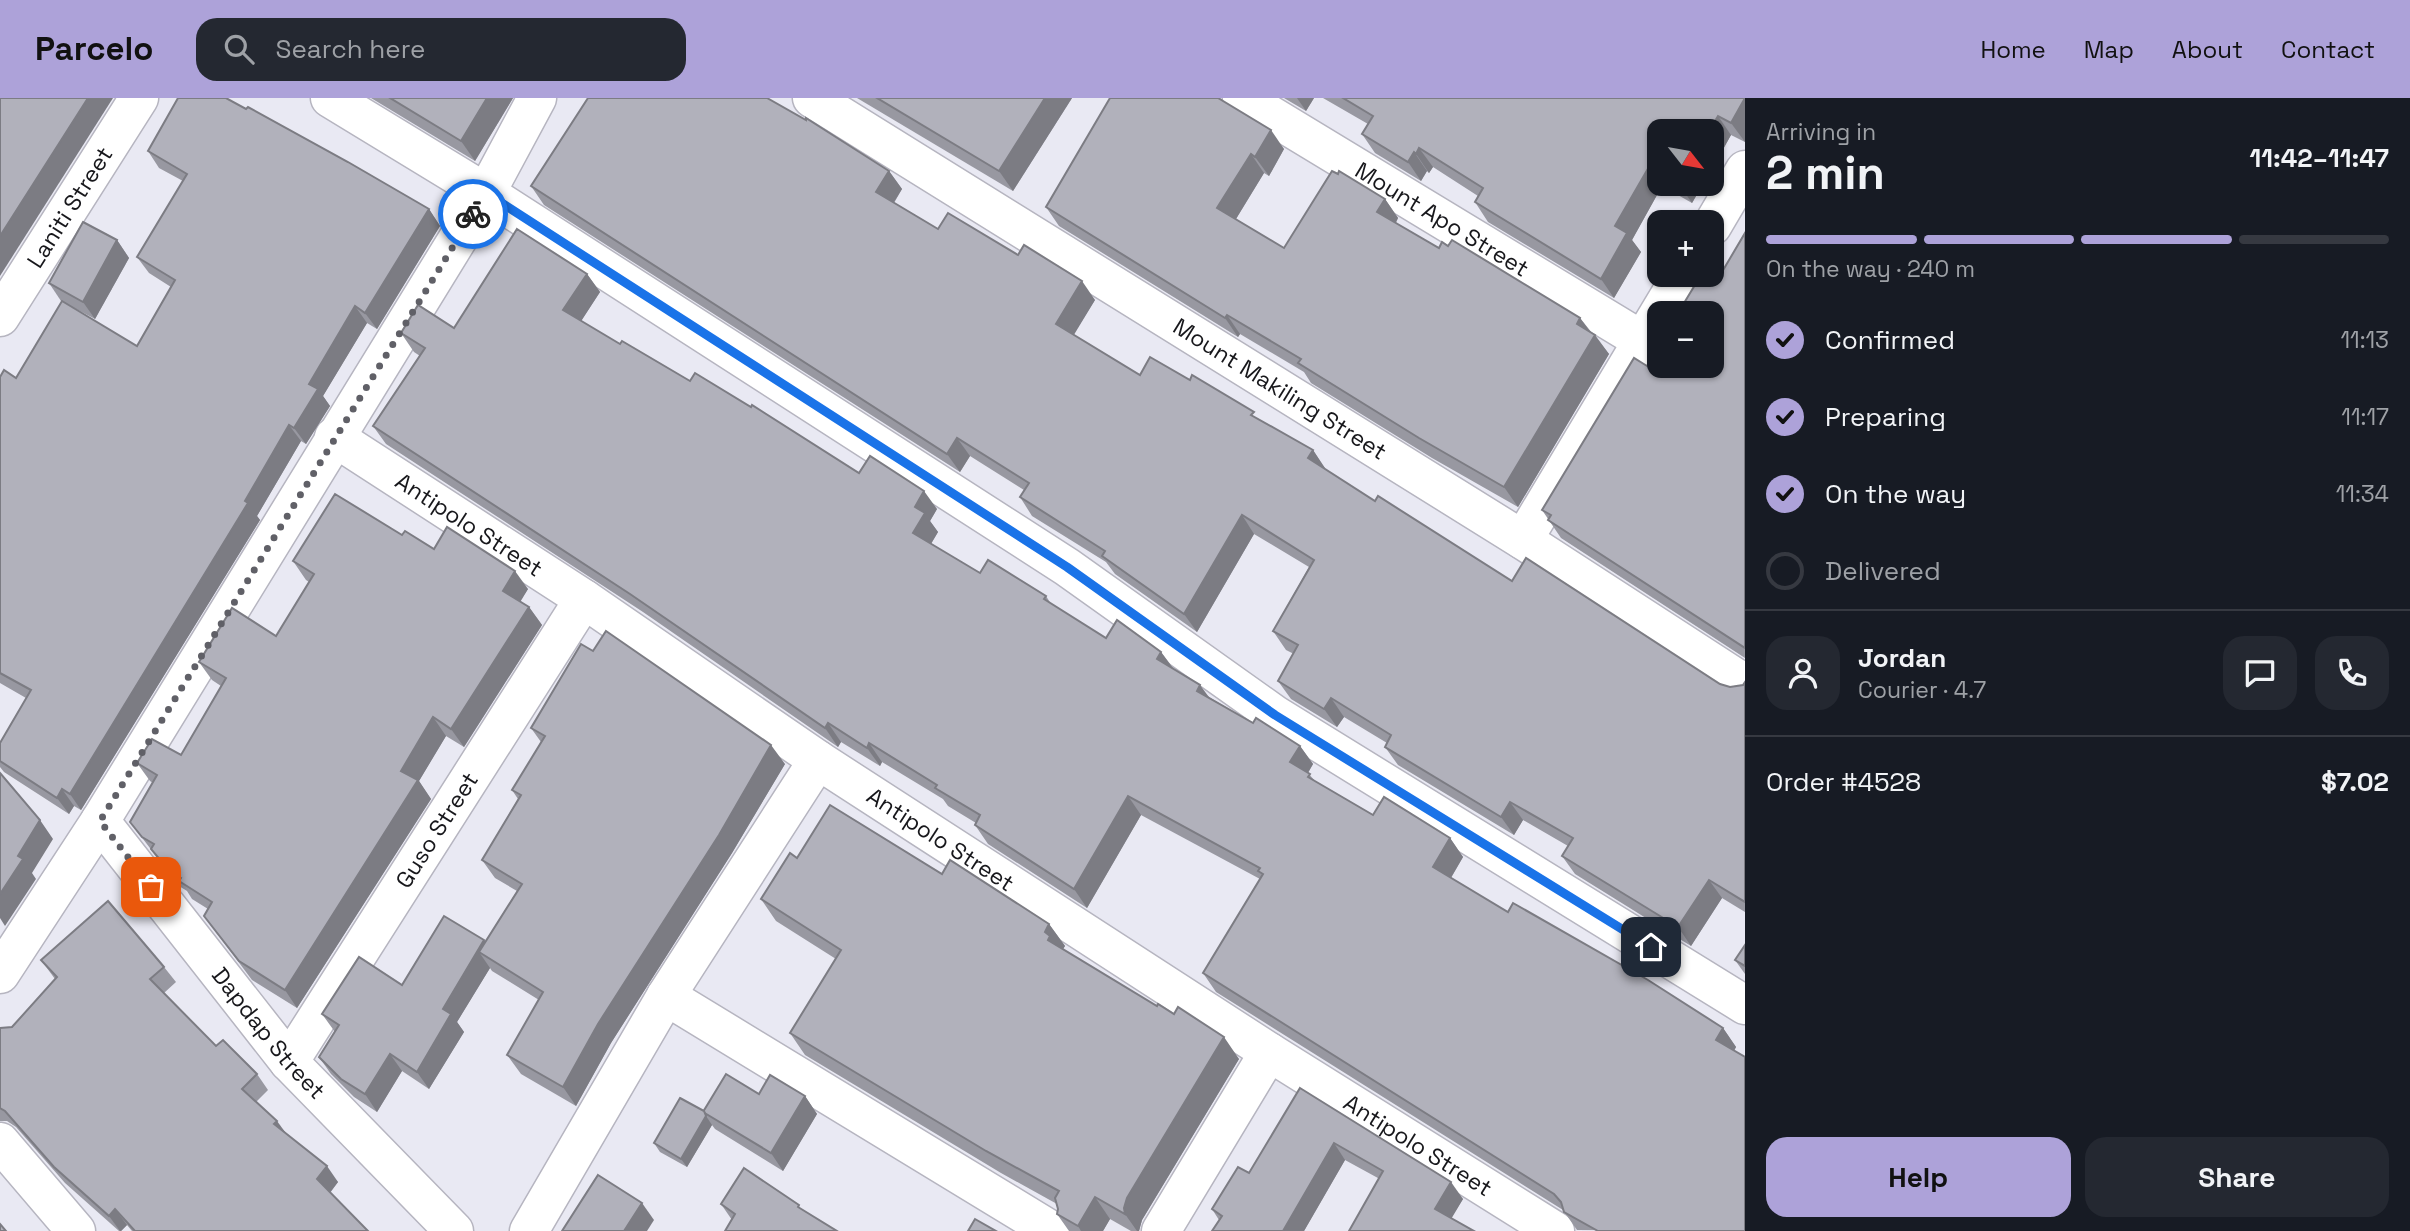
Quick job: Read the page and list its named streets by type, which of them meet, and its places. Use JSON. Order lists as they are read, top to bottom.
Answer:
{
  "streets": {
    "street": [
      "Laniti Street",
      "Mount Apo Street",
      "Mount Makiling Street",
      "Antipolo Street",
      "Guso Street",
      "Dapdap Street"
    ]
  },
  "crossings": [
    ["Antipolo Street", "Guso Street"],
    ["Guso Street", "Dapdap Street"]
  ],
  "north": "bottom right",
  "page": {
    "header": "Parcelo",
    "search": "Search here",
    "nav": [
      "Home",
      "Map",
      "About",
      "Contact"
    ],
    "heading": ["2 min", "Arriving in", "11:42–11:47"],
    "panel": [
      "Jordan",
      "Courier · 4.7",
      "Order #4528",
      "$7.02"
    ],
    "map_buttons": ["+", "−"],
    "bar": "On the way · 240 m",
    "list": [
      ["Confirmed", "11:13"],
      ["Preparing", "11:17"],
      ["On the way", "11:34"],
      "Delivered"
    ],
    "buttons": ["Help", "Share"]
  }
}
